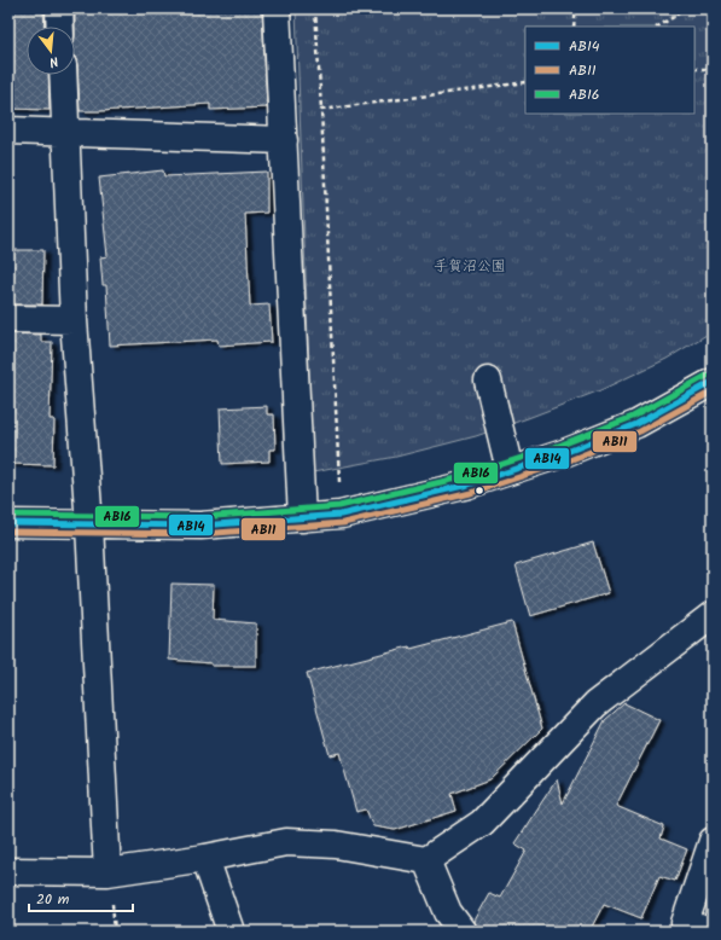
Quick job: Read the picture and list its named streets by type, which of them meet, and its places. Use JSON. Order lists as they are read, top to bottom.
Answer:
{
  "parks": ["手賀沼公園"],
  "lines": ["transit line AB16", "transit line AB14", "transit line AB11"],
  "legend": ["AB14", "AB11", "AB16"],
  "scale_bar": "20 m",
  "north": "bottom"
}
